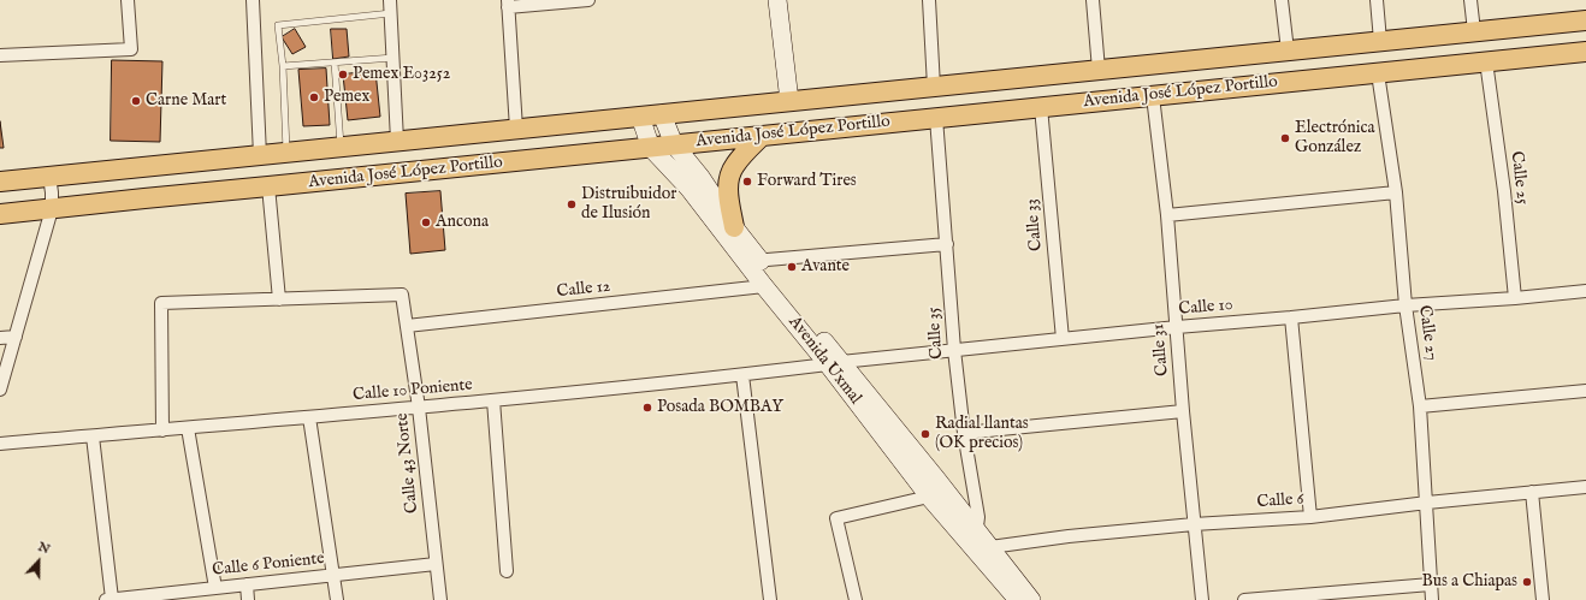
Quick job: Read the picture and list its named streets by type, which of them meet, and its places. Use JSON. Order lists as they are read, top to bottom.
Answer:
{
  "streets": {
    "main road": ["Avenida José López Portillo", "Avenida Uxmal"],
    "street": [
      "Calle 25",
      "Calle 33",
      "Calle 12",
      "Calle 10",
      "Calle 35",
      "Calle 27",
      "Calle 31",
      "Calle 10 Poniente",
      "Calle 43 Norte",
      "Calle 6",
      "Calle 6 Poniente"
    ]
  },
  "crossings": [
    ["Avenida José López Portillo", "Calle 25"],
    ["Avenida José López Portillo", "Calle 33"],
    ["Avenida José López Portillo", "Calle 35"],
    ["Avenida José López Portillo", "Calle 27"],
    ["Avenida José López Portillo", "Calle 31"],
    ["Avenida José López Portillo", "Avenida Uxmal"],
    ["Calle 25", "Calle 10"],
    ["Calle 33", "Calle 10"],
    ["Calle 12", "Avenida Uxmal"],
    ["Calle 12", "Calle 43 Norte"],
    ["Calle 10", "Calle 35"],
    ["Calle 10", "Calle 27"],
    ["Calle 10", "Calle 31"],
    ["Calle 10", "Avenida Uxmal"],
    ["Calle 10", "Calle 10 Poniente"],
    ["Calle 35", "Avenida Uxmal"],
    ["Calle 27", "Calle 6"],
    ["Calle 31", "Calle 6"],
    ["Avenida Uxmal", "Calle 10 Poniente"],
    ["Avenida Uxmal", "Calle 6"],
    ["Calle 10 Poniente", "Calle 43 Norte"],
    ["Calle 43 Norte", "Calle 6 Poniente"]
  ],
  "places": [
    "Pemex E03252",
    "Pemex",
    "Carne Mart",
    "Electrónica González",
    "Forward Tires",
    "Distruibuidor de Ilusión",
    "Ancona",
    "Avante",
    "Posada BOMBAY",
    "Radial llantas (OK precios)",
    "Bus a Chiapas"
  ],
  "north": "top"
}
